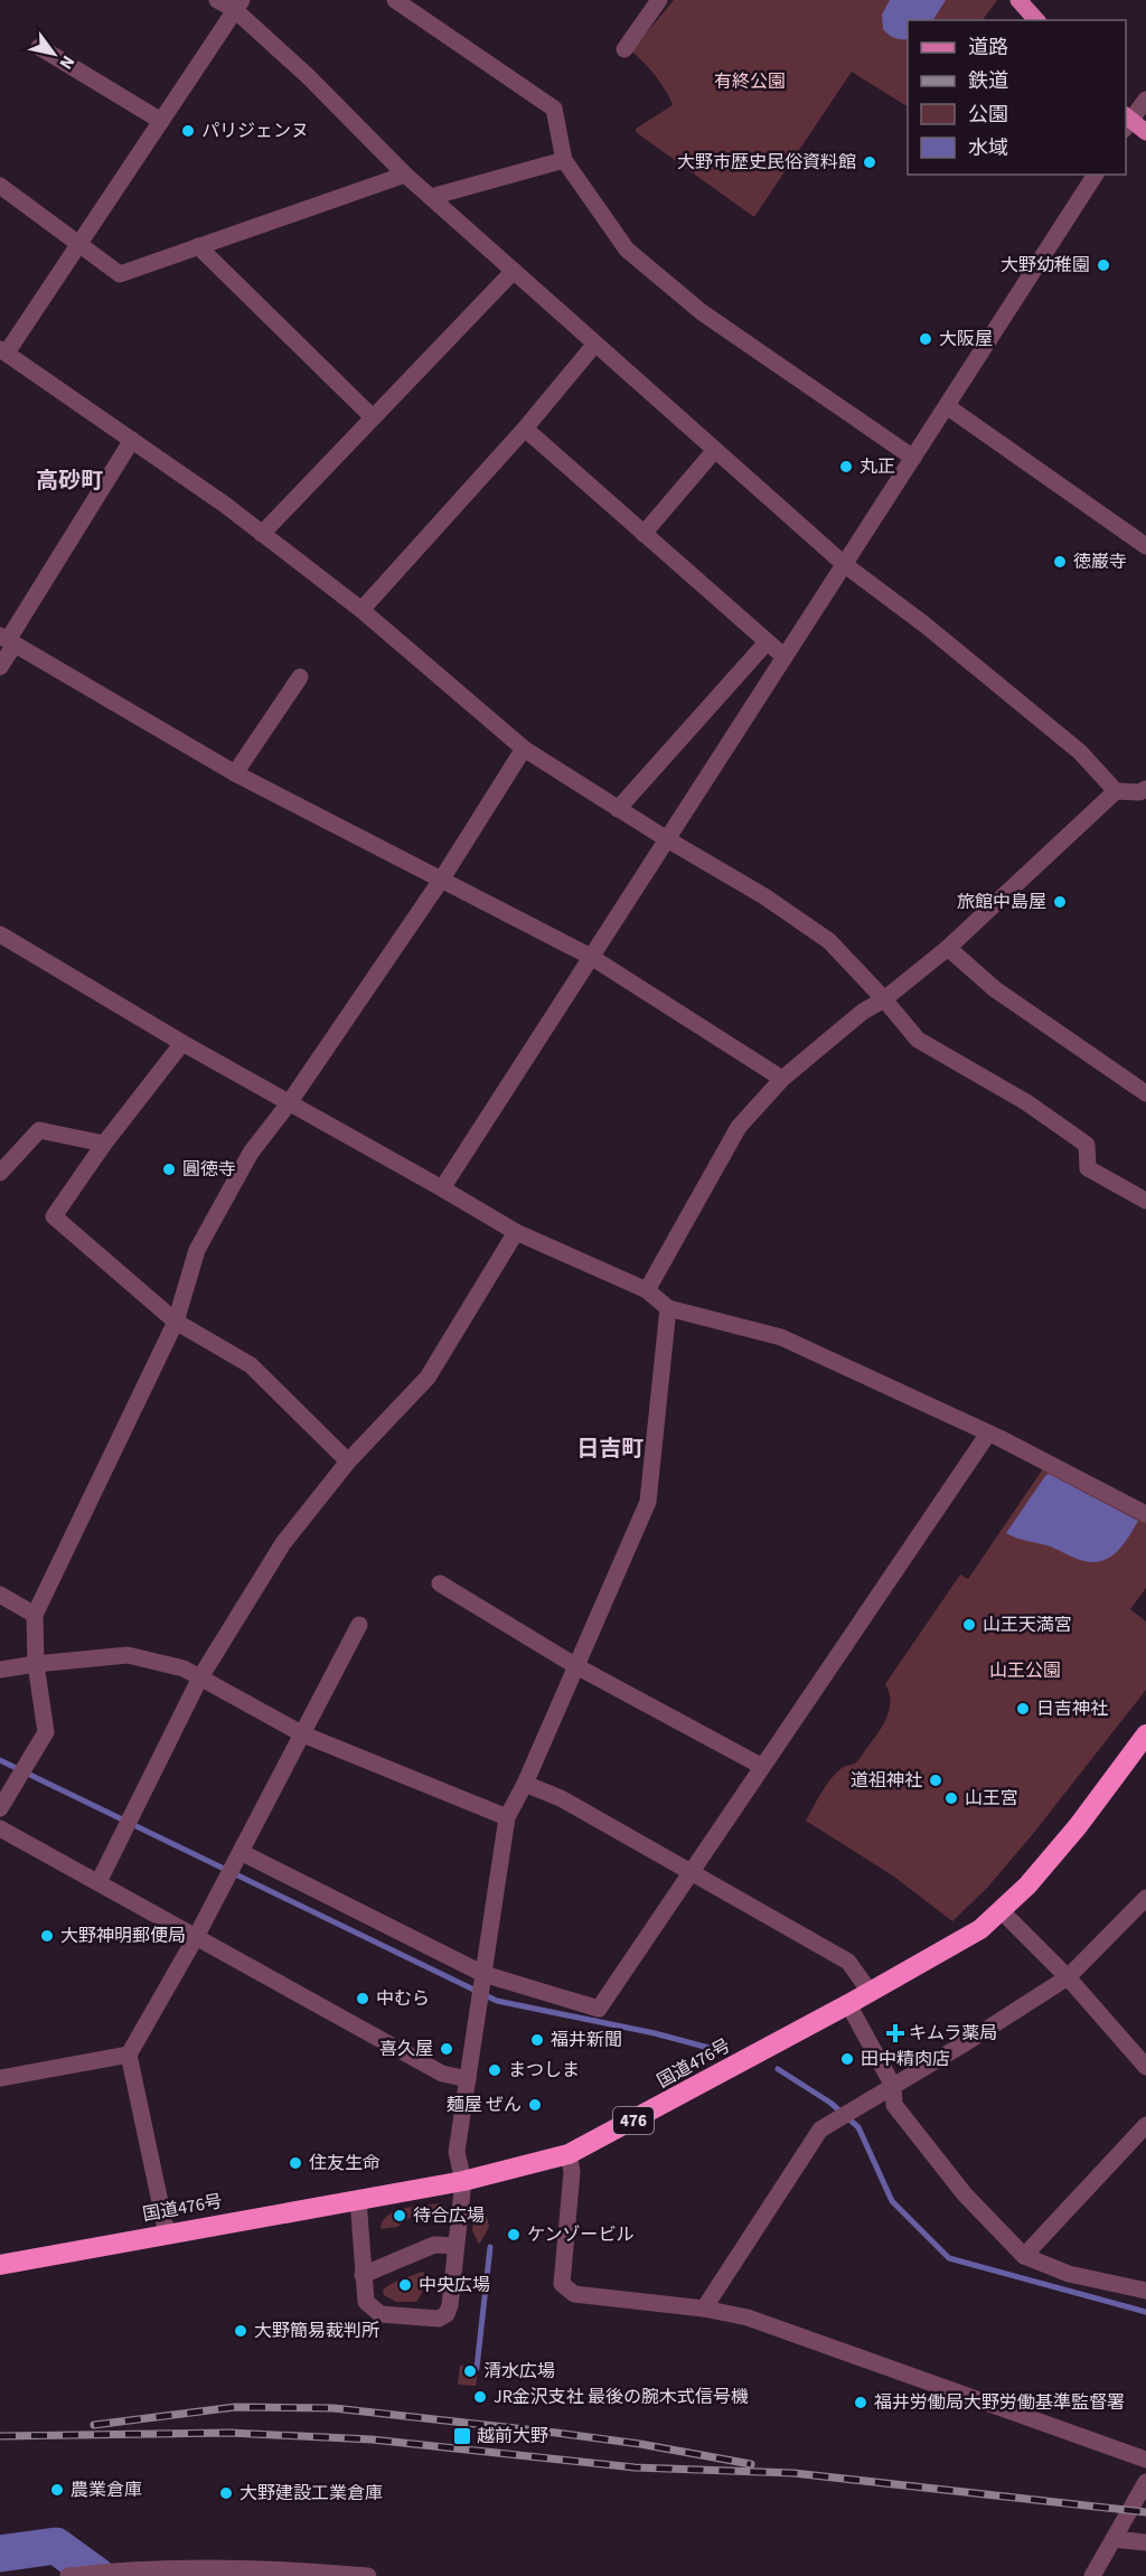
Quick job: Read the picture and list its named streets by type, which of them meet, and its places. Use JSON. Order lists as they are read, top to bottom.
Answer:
{
  "streets": {
    "highway": ["国道476号", "476"]
  },
  "districts": ["高砂町", "日吉町"],
  "parks": ["有終公園", "山王公園"],
  "places": {
    "other": [
      "パリジェンヌ",
      "大野市歴史民俗資料館",
      "大野幼稚園",
      "大阪屋",
      "丸正",
      "徳巌寺",
      "旅館中島屋",
      "圓徳寺",
      "山王天満宮",
      "日吉神社",
      "道祖神社",
      "山王宮",
      "大野神明郵便局",
      "中むら",
      "福井新聞",
      "喜久屋",
      "田中精肉店",
      "まつしま",
      "麺屋 ぜん",
      "住友生命",
      "待合広場",
      "ケンゾービル",
      "中央広場",
      "大野簡易裁判所",
      "清水広場",
      "JR金沢支社 最後の腕木式信号機",
      "福井労働局大野労働基準監督署",
      "農業倉庫",
      "大野建設工業倉庫"
    ],
    "health": ["キムラ薬局"],
    "transit": ["越前大野"]
  },
  "legend": [
    "道路",
    "鉄道",
    "公園",
    "水域"
  ],
  "north": "bottom right"
}
